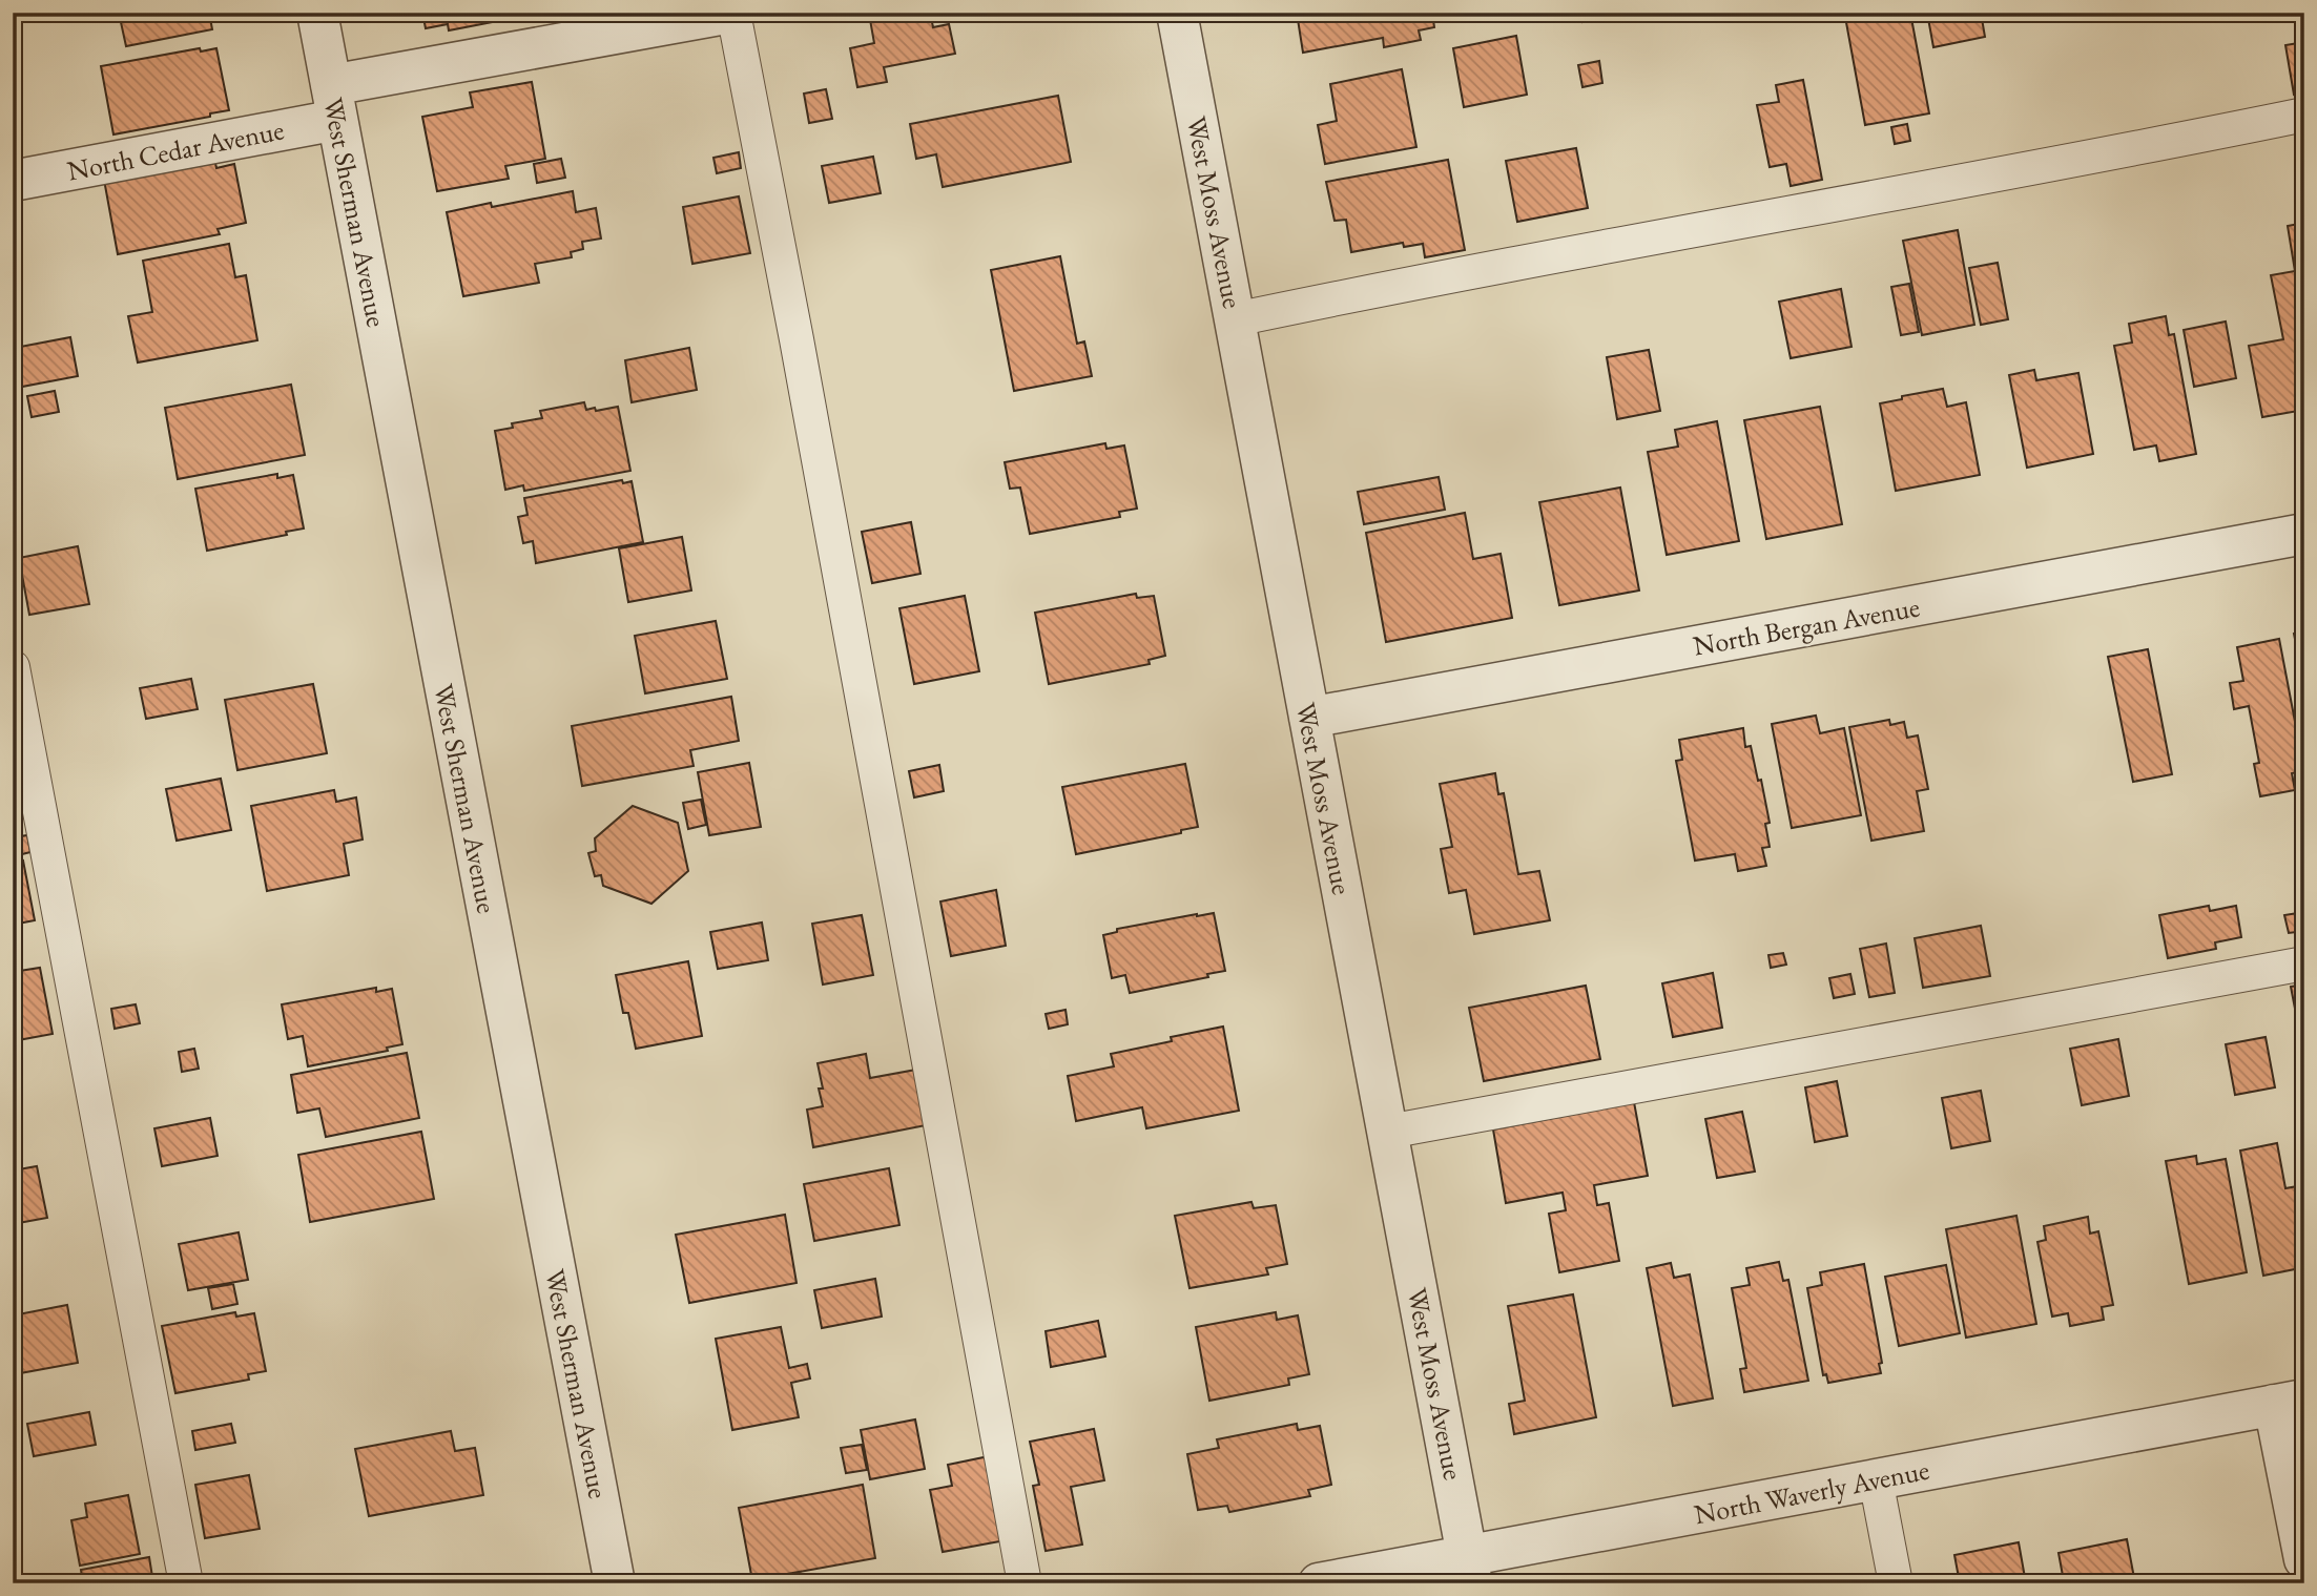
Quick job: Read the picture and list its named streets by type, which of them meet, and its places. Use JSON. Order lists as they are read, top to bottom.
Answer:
{
  "streets": {
    "street": [
      "North Cedar Avenue",
      "West Sherman Avenue",
      "West Moss Avenue",
      "North Bergan Avenue",
      "North Waverly Avenue"
    ]
  },
  "crossings": [
    ["North Cedar Avenue", "West Sherman Avenue"],
    ["West Moss Avenue", "North Bergan Avenue"],
    ["West Moss Avenue", "North Waverly Avenue"]
  ]
}
